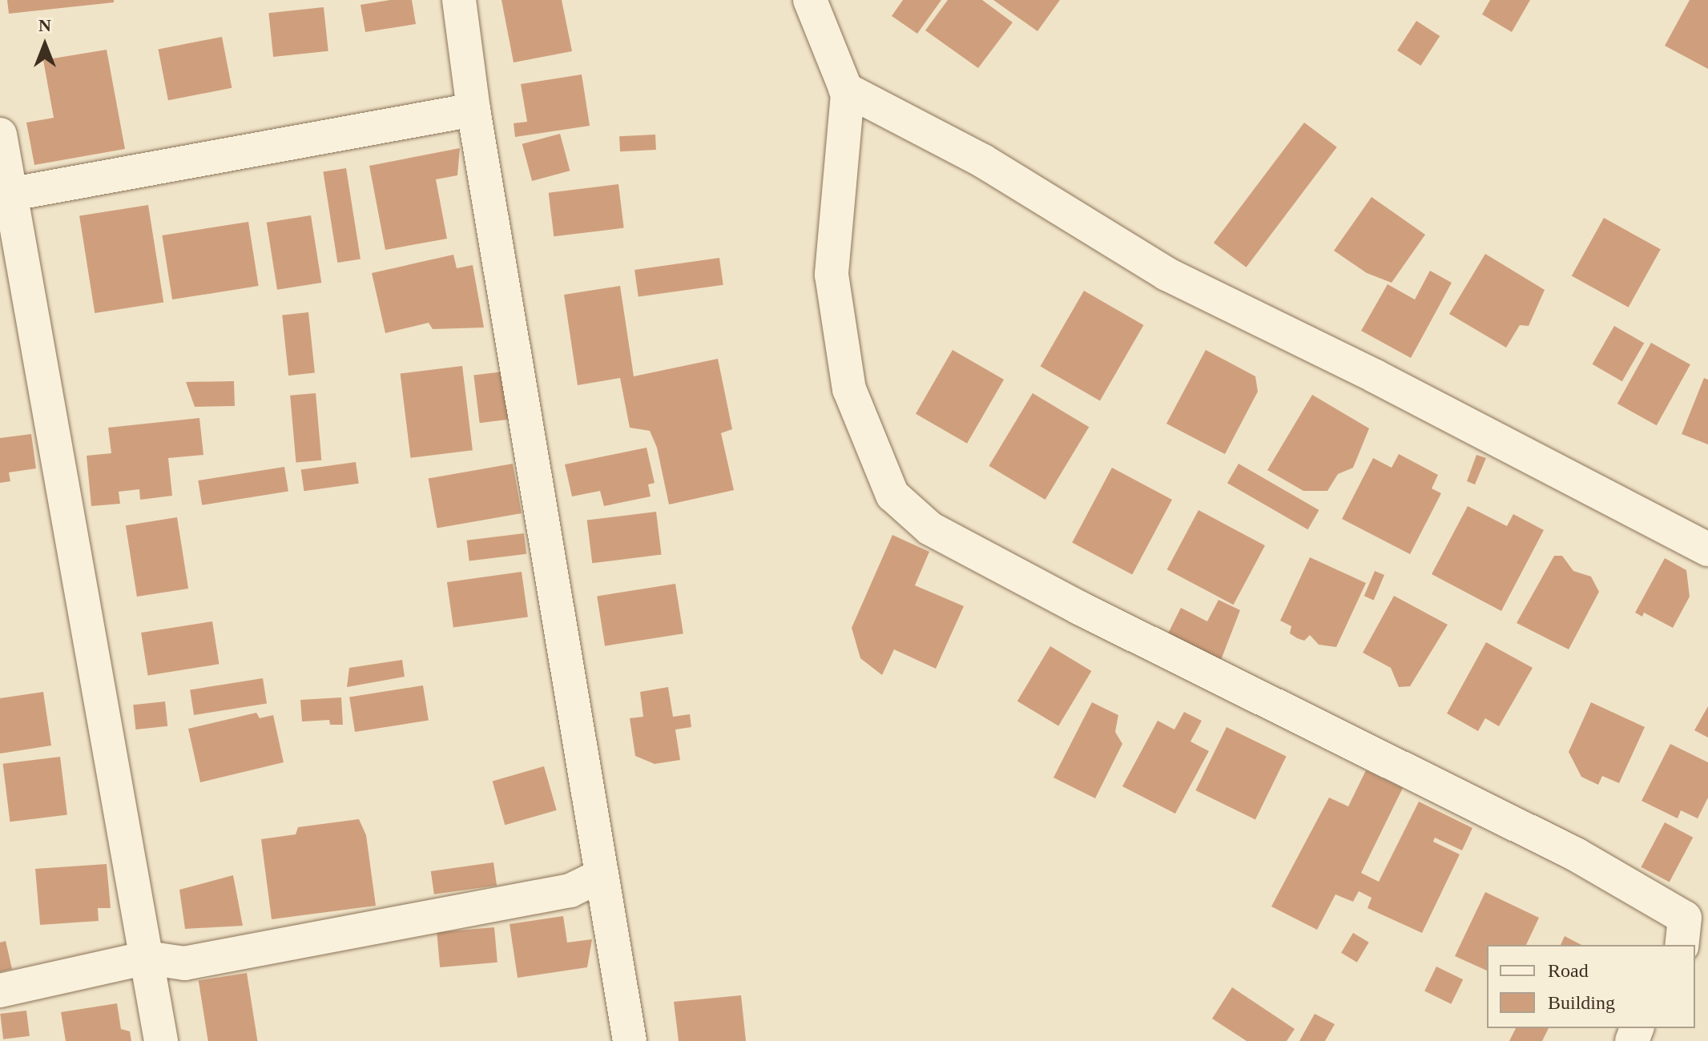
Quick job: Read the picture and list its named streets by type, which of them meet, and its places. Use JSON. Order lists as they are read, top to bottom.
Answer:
{
  "legend": ["Road", "Building"],
  "north": "top"
}
